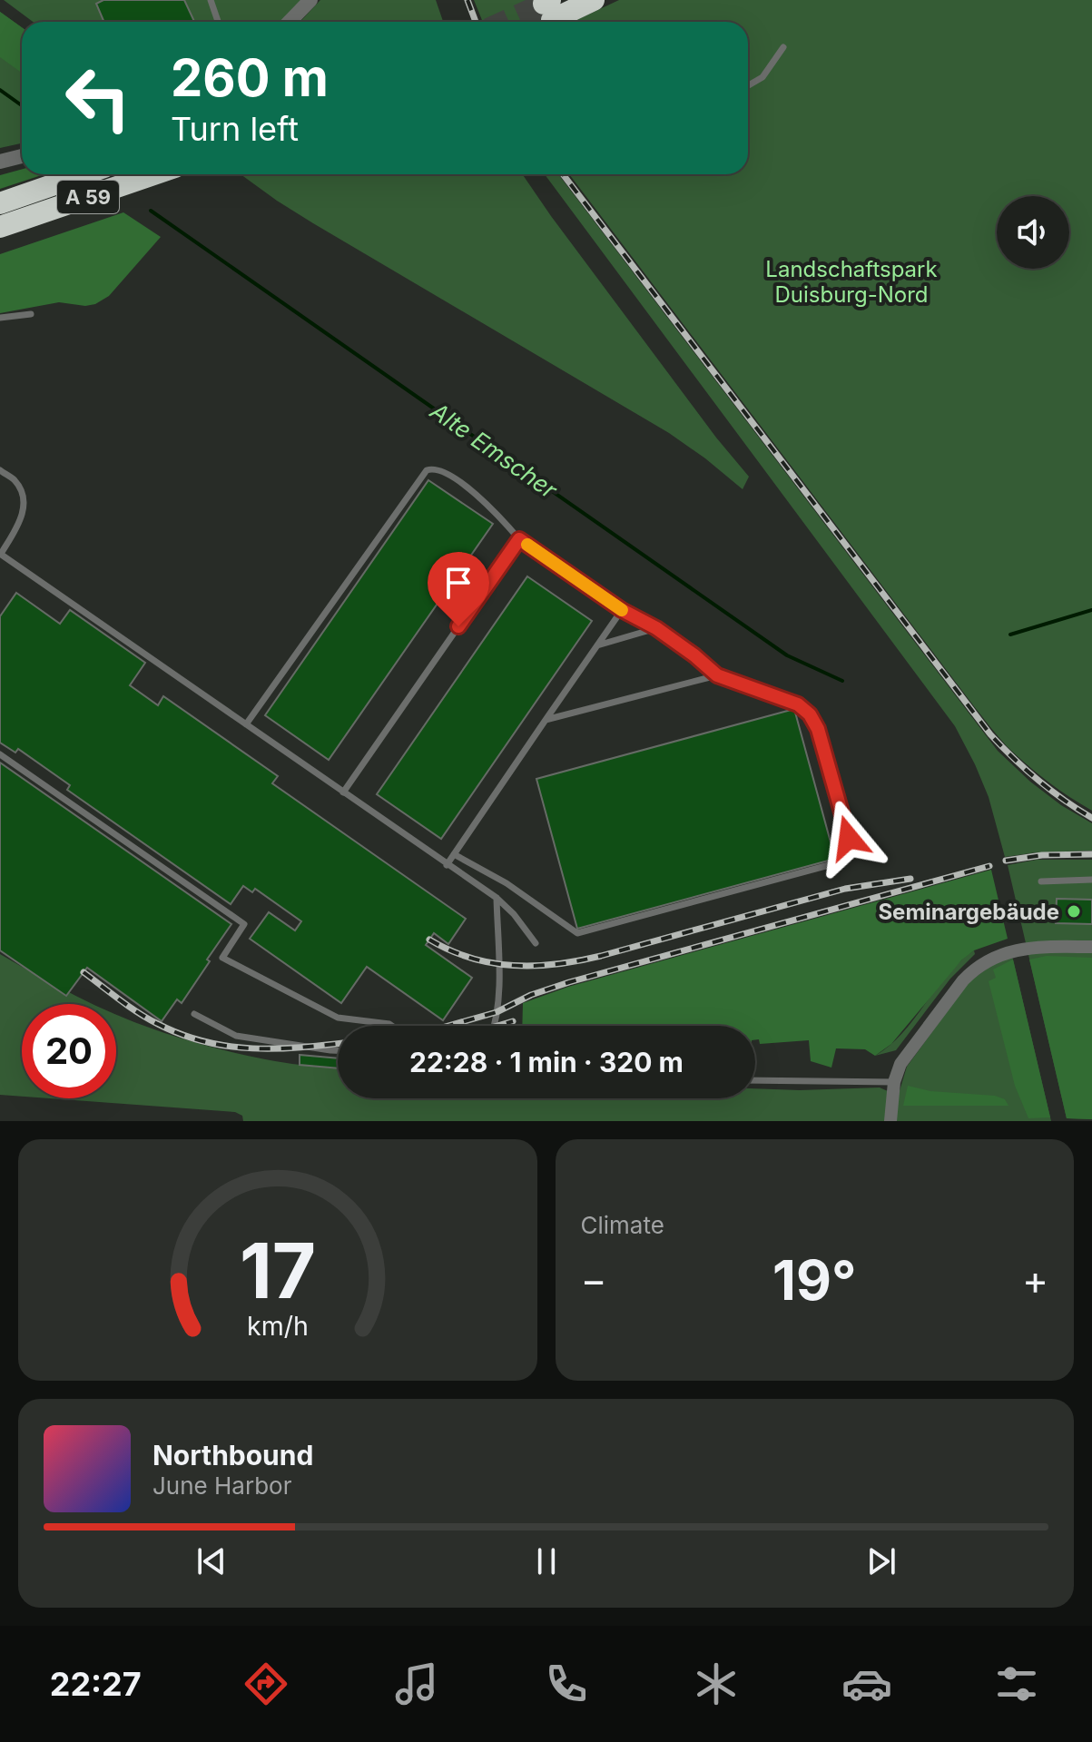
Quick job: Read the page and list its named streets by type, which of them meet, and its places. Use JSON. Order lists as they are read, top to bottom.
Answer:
{
  "streets": {
    "highway": ["A 59"]
  },
  "water": ["Alte Emscher"],
  "parks": ["Landschaftspark Duisburg-Nord"],
  "places": ["Seminargebäude"],
  "page": {
    "turn": ["260 m", "Turn left"],
    "limit": "20",
    "trip": "22:28 · 1 min · 320 m",
    "tile": "Climate",
    "heat": ["−", "19°", "+"],
    "song": ["Northbound", "June Harbor"],
    "tabs": "22:27",
    "gauge": ["17", "km/h"]
  }
}
